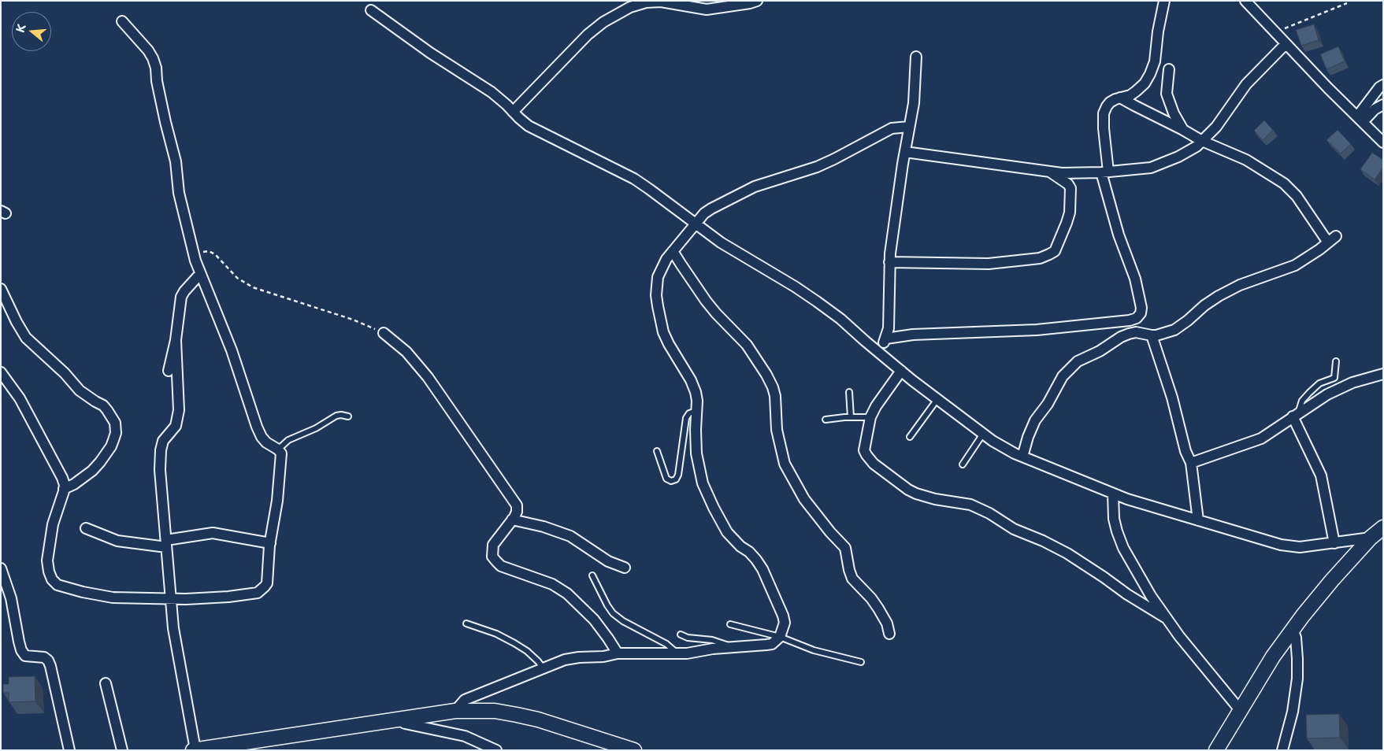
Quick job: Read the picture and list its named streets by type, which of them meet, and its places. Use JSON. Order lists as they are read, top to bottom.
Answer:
{
  "north": "left"
}
